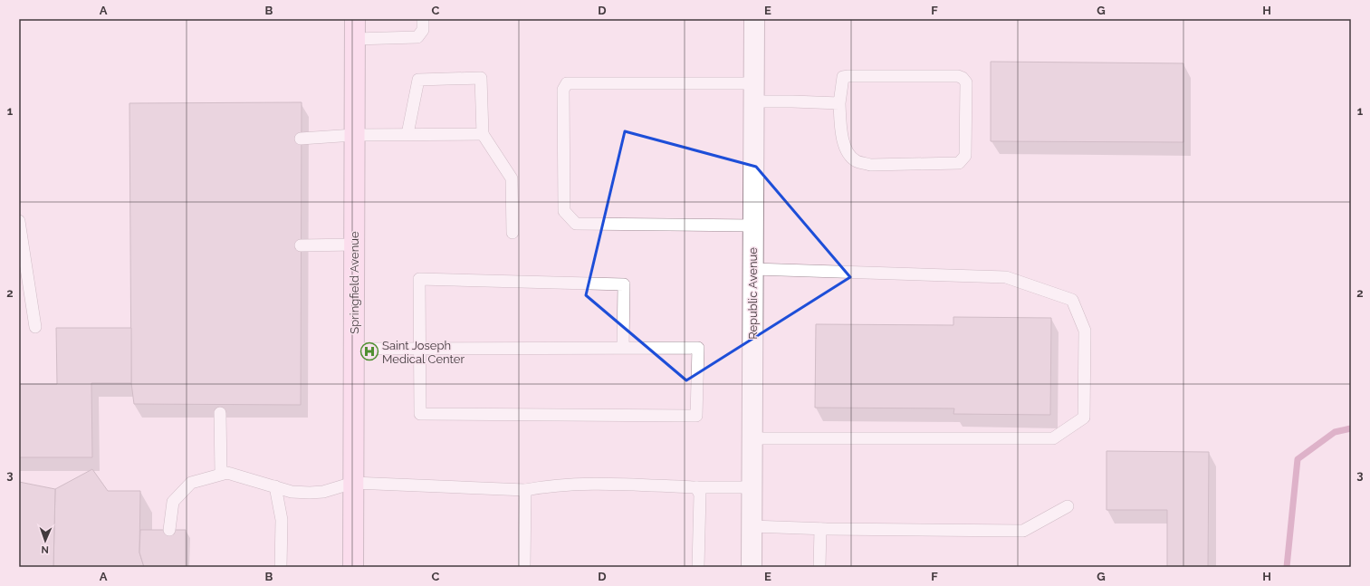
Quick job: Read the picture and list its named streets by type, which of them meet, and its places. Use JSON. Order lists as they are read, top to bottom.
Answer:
{
  "streets": {
    "street": ["Springfield Avenue", "Republic Avenue"]
  },
  "places": {
    "hospital": ["Saint Joseph Medical Center"]
  },
  "north": "bottom",
  "grid": {
    "columns": [
      "A",
      "B",
      "C",
      "D",
      "E",
      "F",
      "G",
      "H"
    ],
    "rows": ["1", "2", "3"]
  }
}
